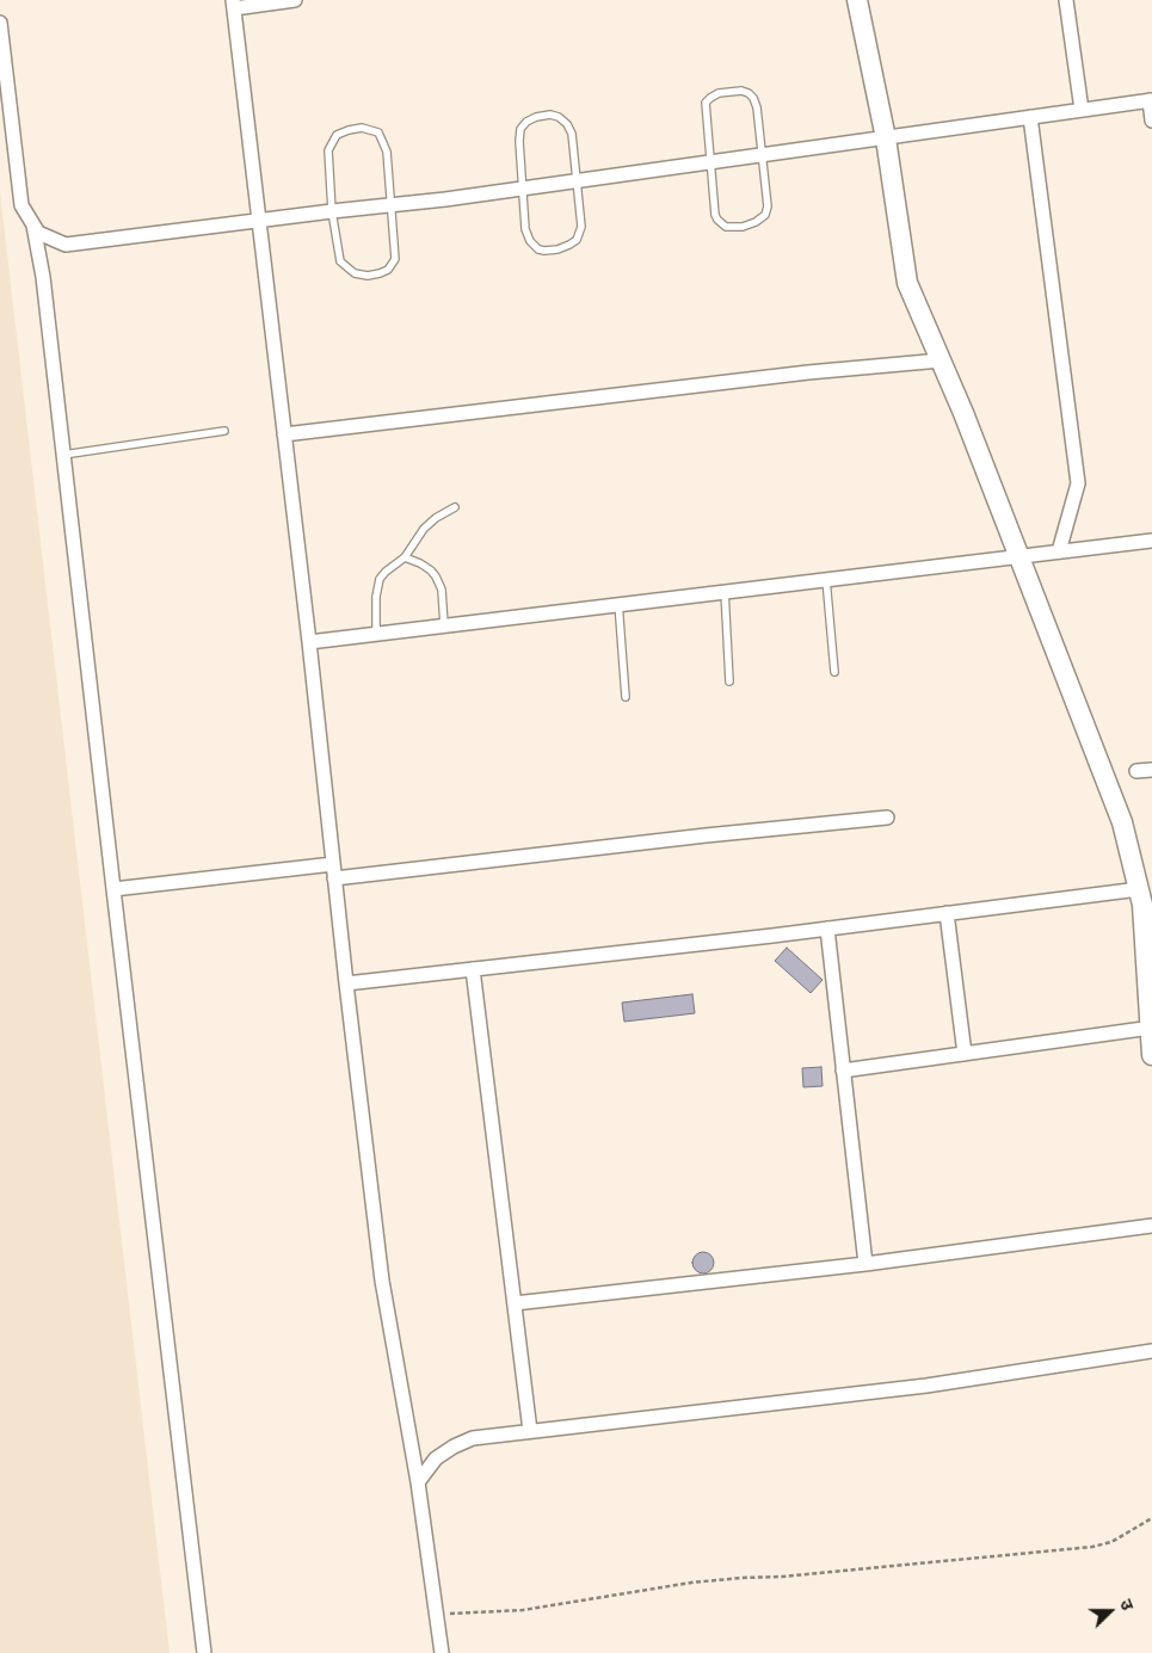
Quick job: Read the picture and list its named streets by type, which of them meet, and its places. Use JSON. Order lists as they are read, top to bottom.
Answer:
{
  "north": "right"
}
